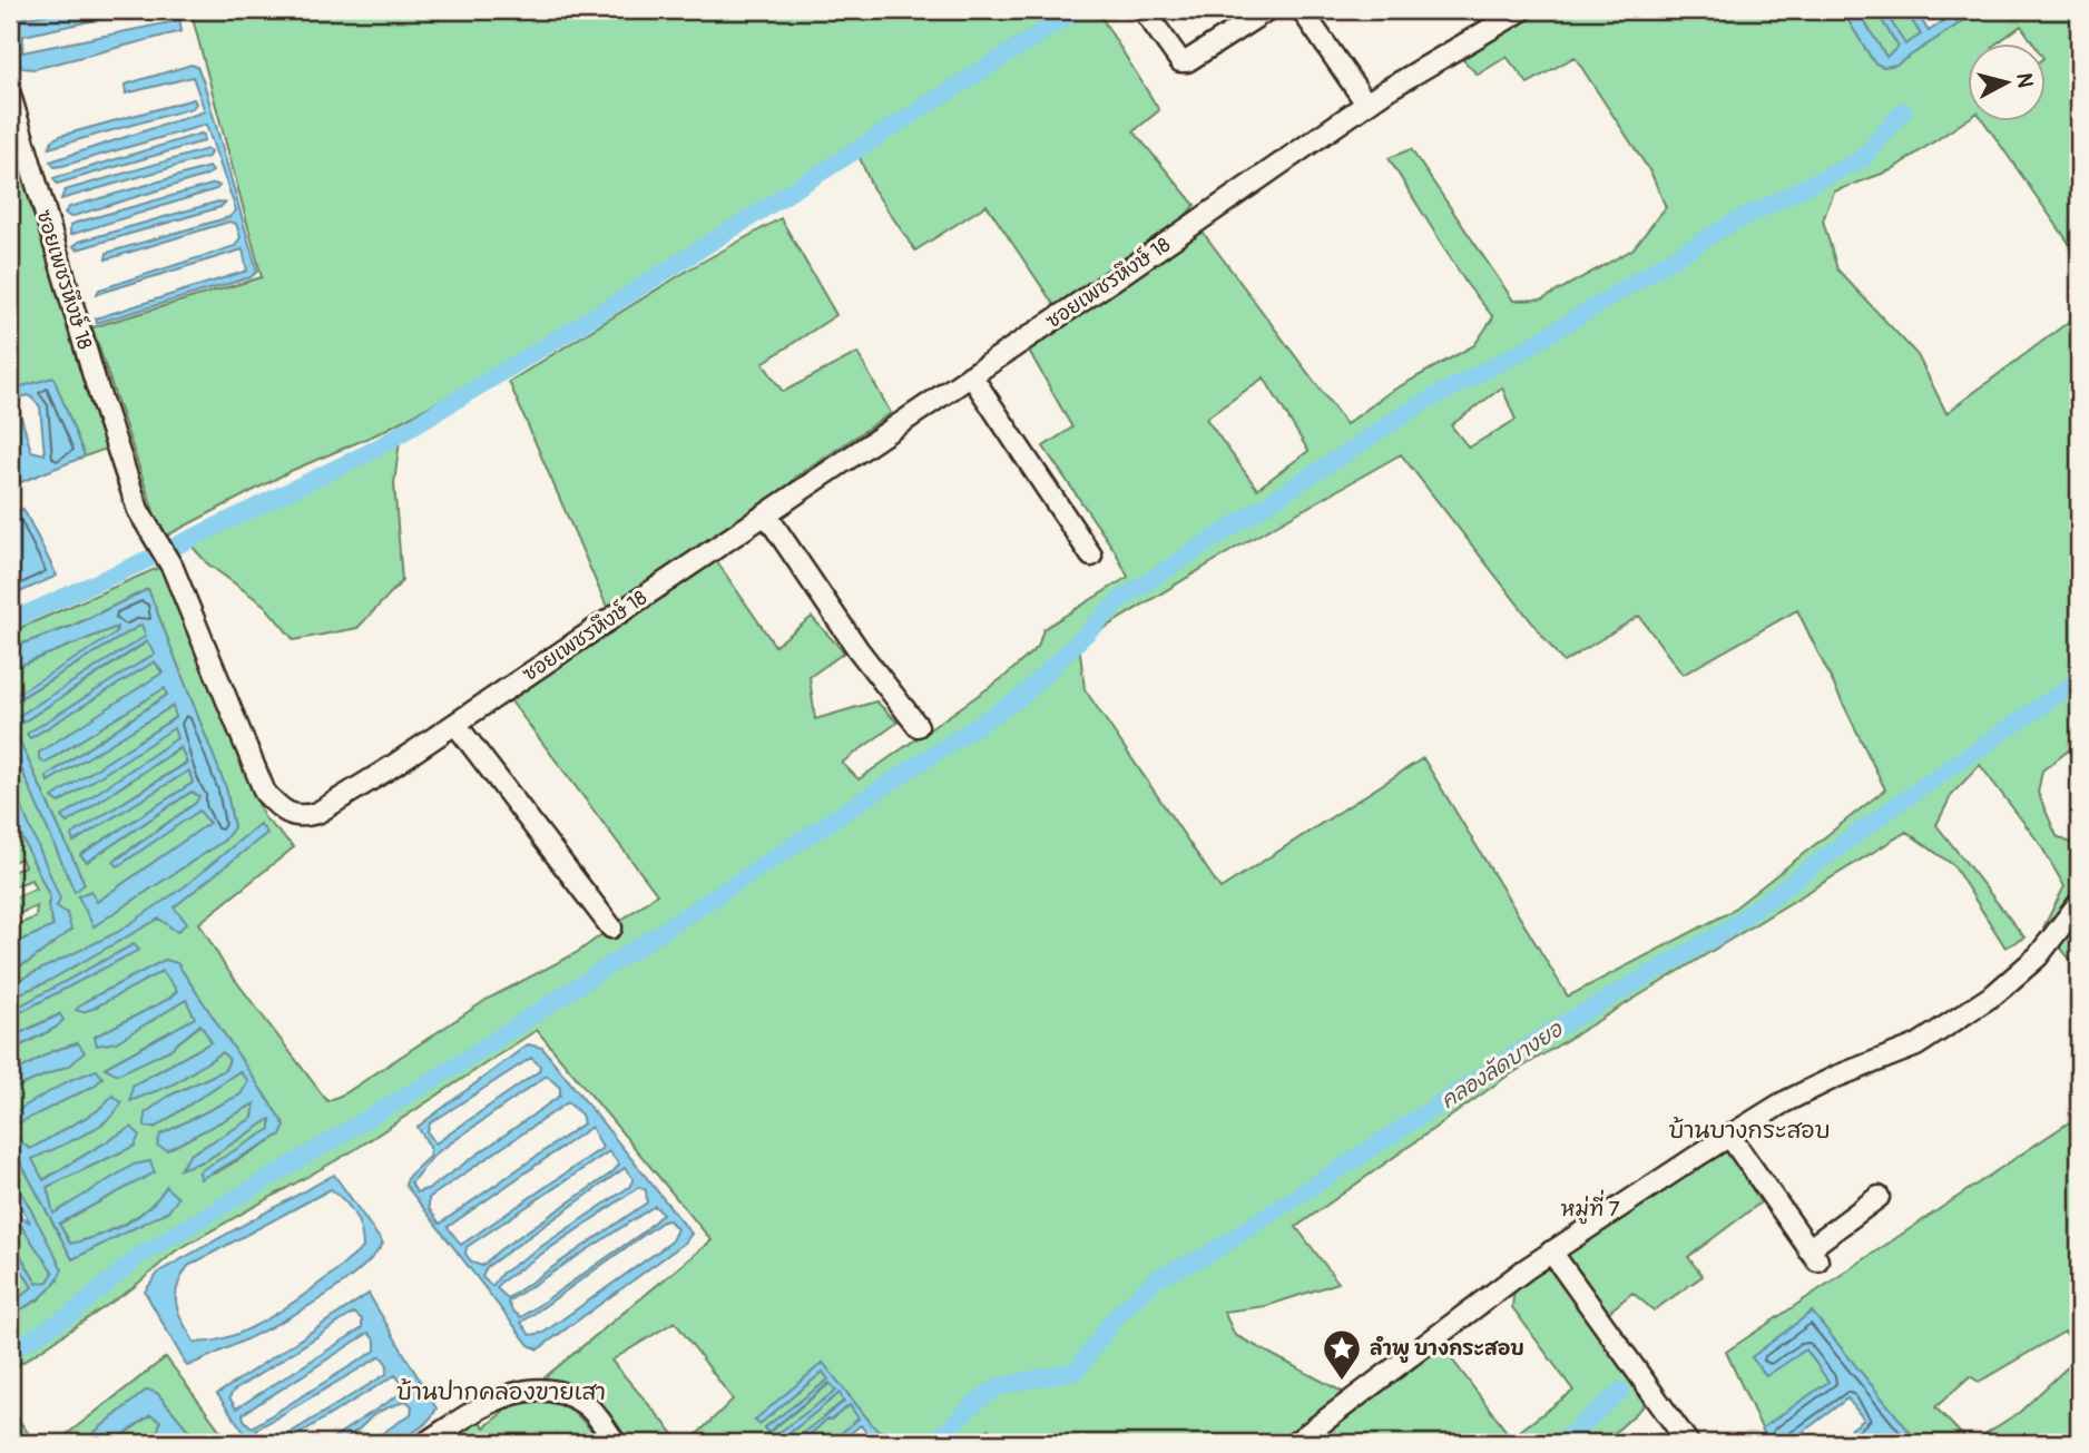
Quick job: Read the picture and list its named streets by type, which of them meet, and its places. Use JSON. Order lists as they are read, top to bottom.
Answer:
{
  "streets": {
    "street": ["ซอยเพชรหึงษ์ 18"]
  },
  "districts": ["บ้านบางกระสอบ", "หมู่ที่ 7", "บ้านปากคลองขายเสา"],
  "water": ["คลองลัดบางยอ"],
  "places": {
    "place": ["ลำพู บางกระสอบ"]
  },
  "north": "right"
}
